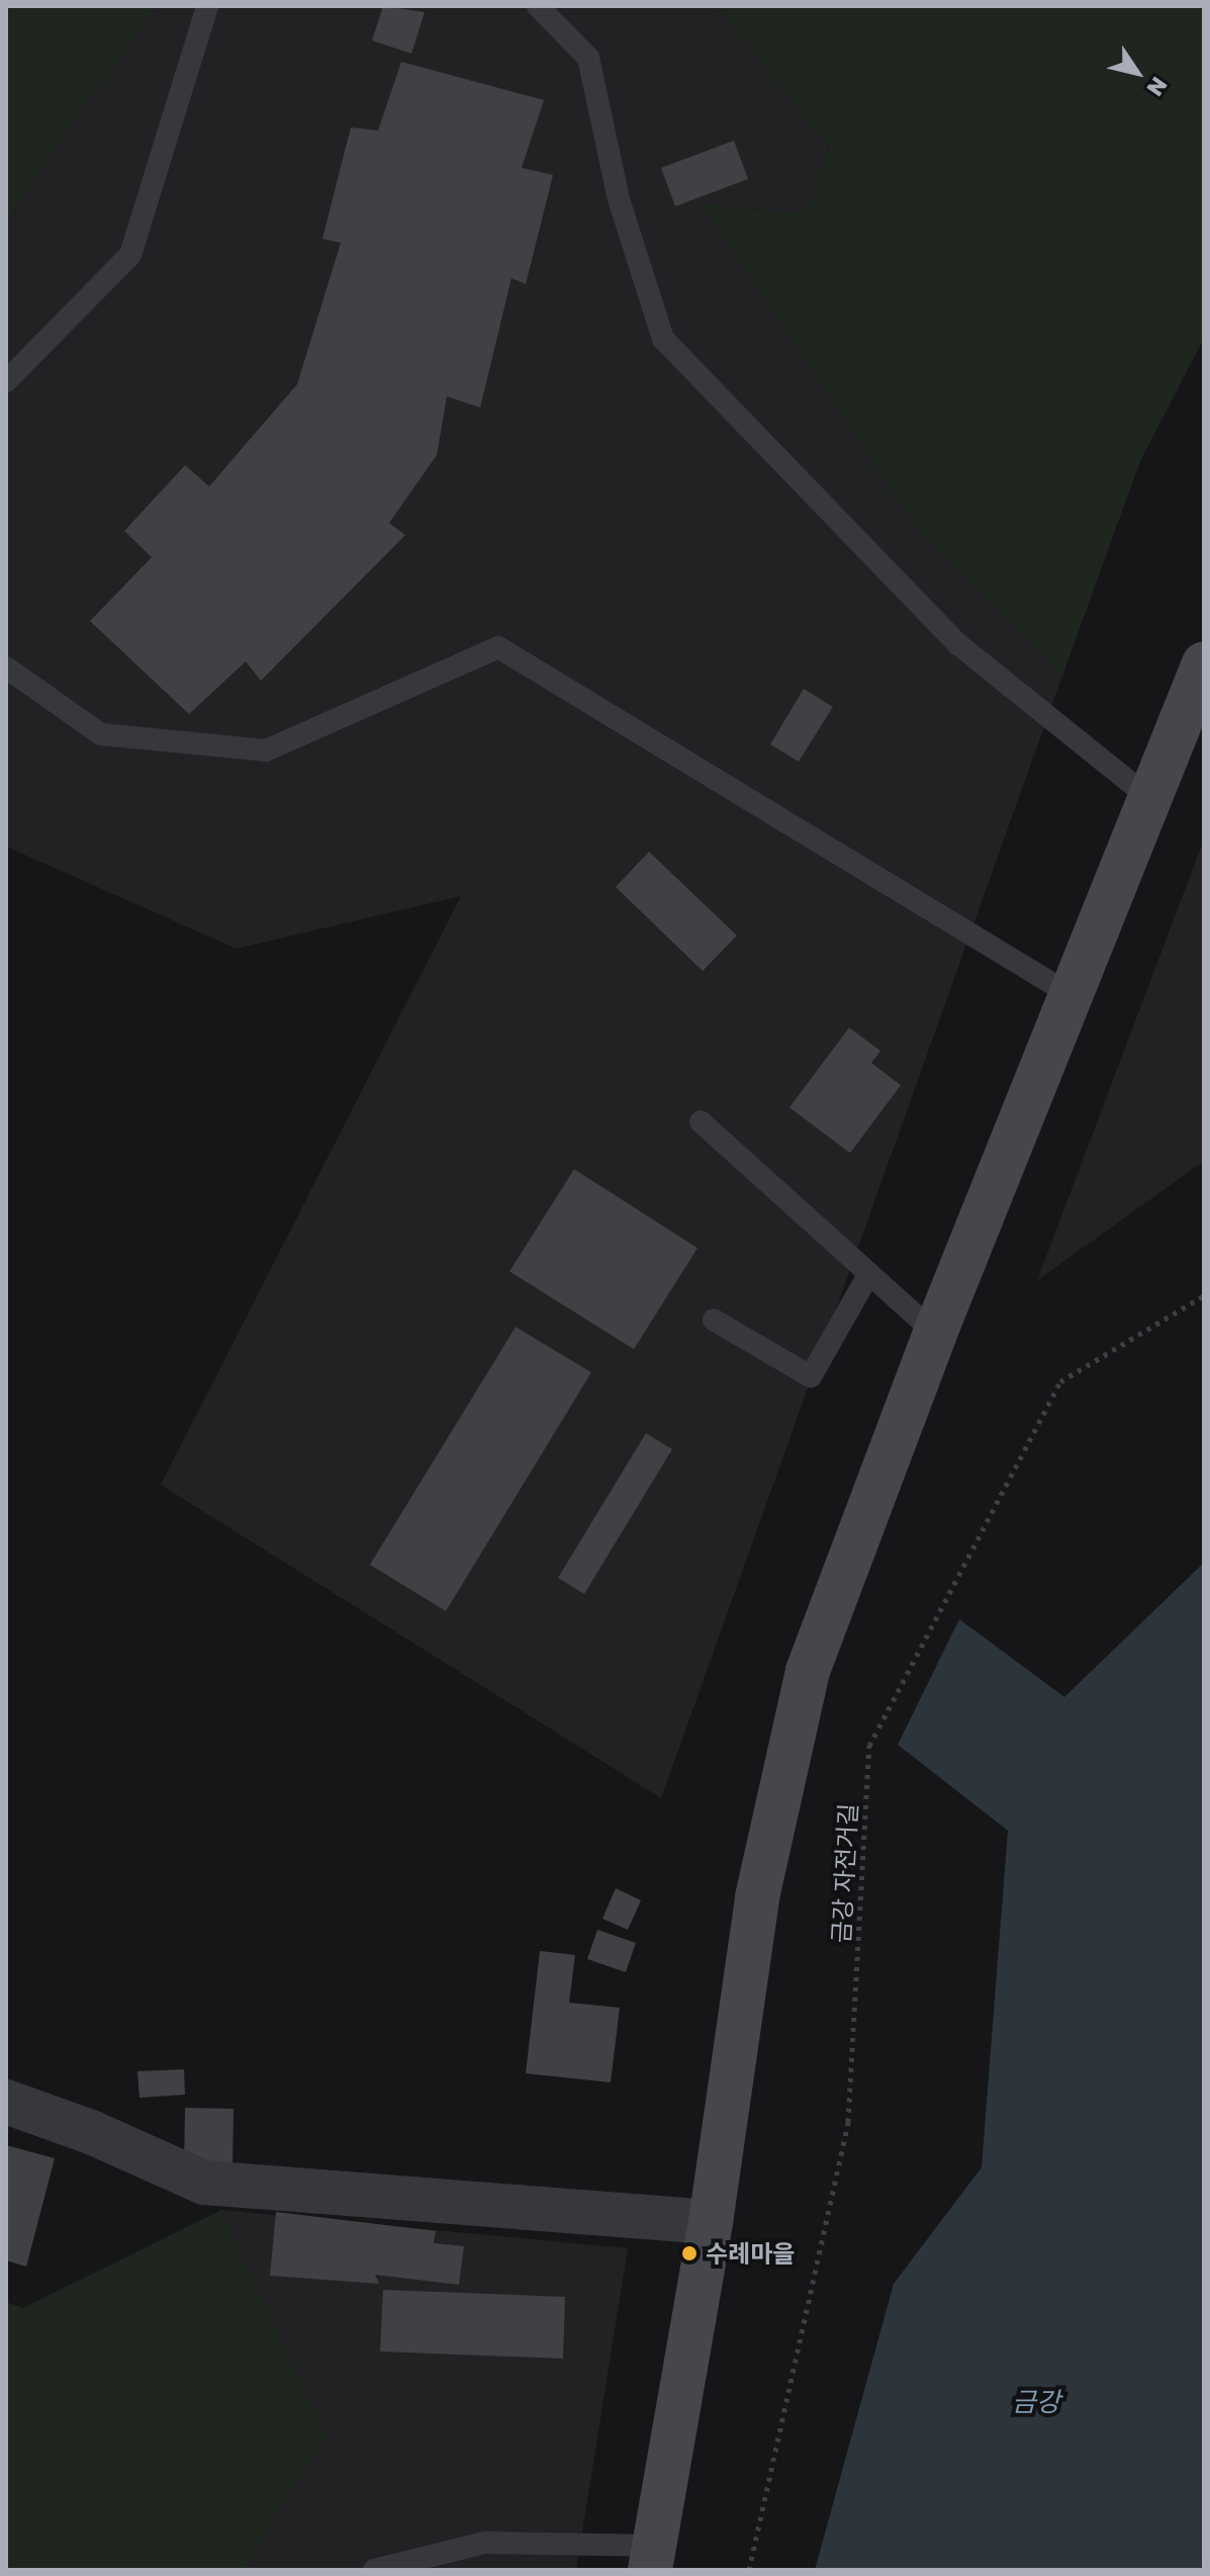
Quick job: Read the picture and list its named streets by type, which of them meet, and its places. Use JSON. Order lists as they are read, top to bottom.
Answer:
{
  "streets": {
    "path": ["금강 자전거길"]
  },
  "water": ["금강"],
  "places": ["수례마을"],
  "north": "bottom right"
}
